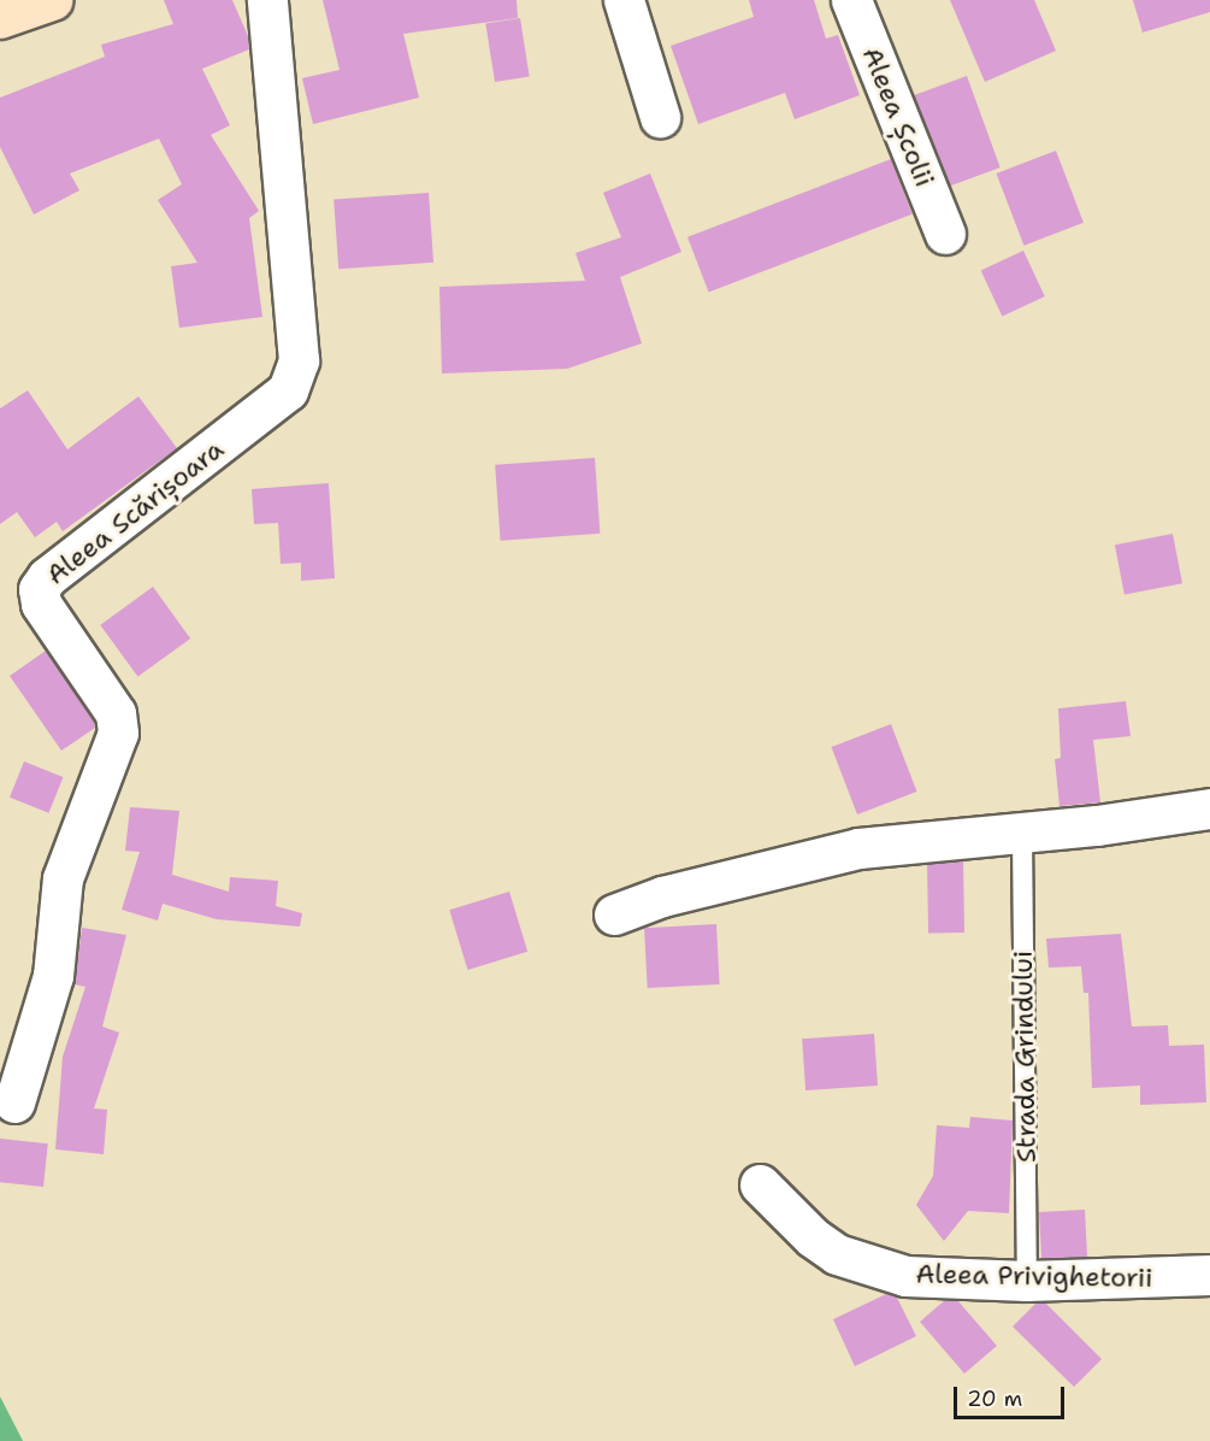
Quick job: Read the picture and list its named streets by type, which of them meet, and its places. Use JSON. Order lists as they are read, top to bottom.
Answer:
{
  "streets": {
    "street": ["Aleea Școlii", "Aleea Scărișoara", "Aleea Privighetorii"],
    "lane": ["Strada Grindului"]
  },
  "crossings": [
    ["Strada Grindului", "Aleea Privighetorii"]
  ],
  "scale_bar": "20 m"
}
